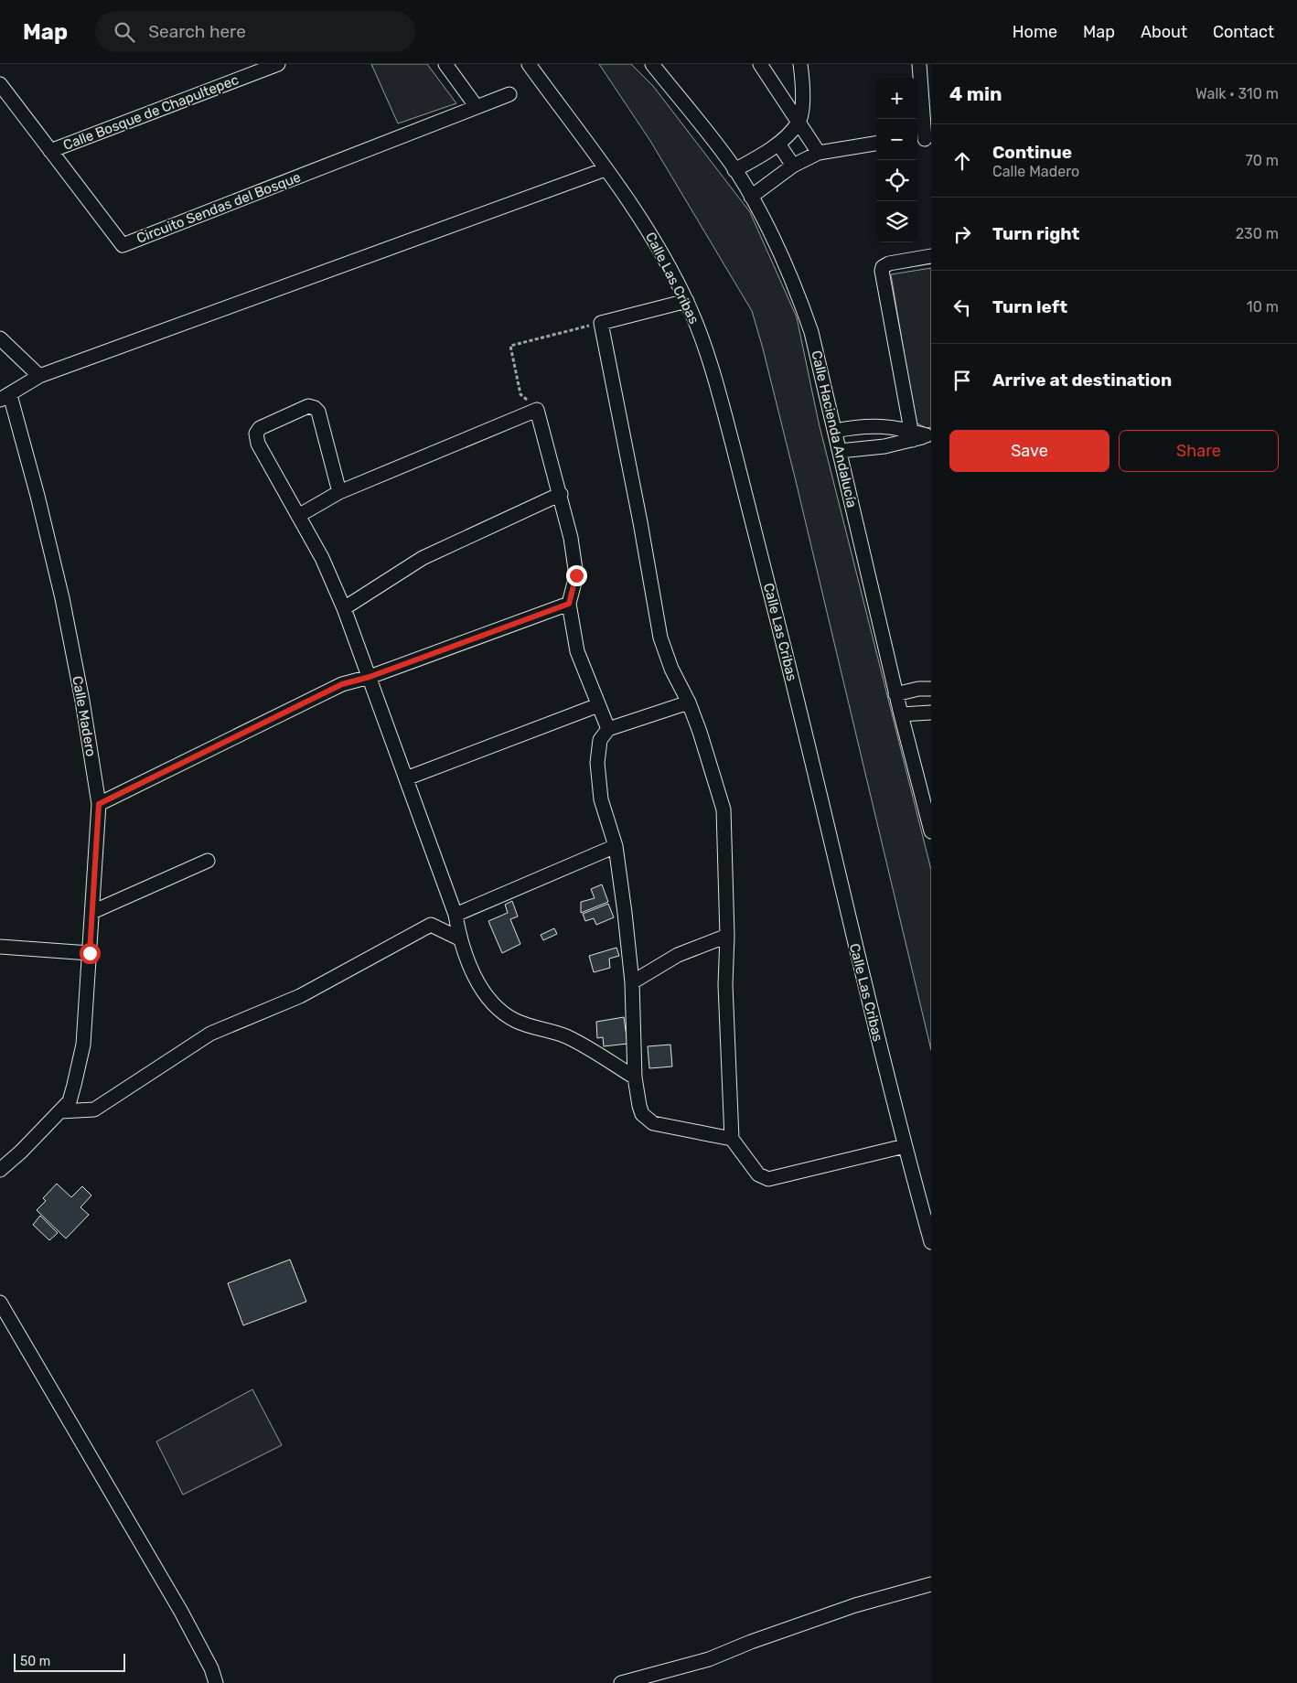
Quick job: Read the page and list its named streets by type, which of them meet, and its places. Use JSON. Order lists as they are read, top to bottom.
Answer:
{
  "streets": {
    "street": [
      "Calle Bosque de Chapultepec",
      "Circuito Sendas del Bosque",
      "Calle Las Cribas",
      "Calle Hacienda Andalucía",
      "Calle Madero"
    ]
  },
  "crossings": [
    ["Calle Bosque de Chapultepec", "Circuito Sendas del Bosque"]
  ],
  "scale_bar": "50 m",
  "page": {
    "header": "Map",
    "search": "Search here",
    "nav": [
      "Home",
      "Map",
      "About",
      "Contact"
    ],
    "heading": ["4 min", "Walk · 310 m"],
    "map_buttons": ["+", "−"],
    "list": [
      ["Continue", "Calle Madero", "70 m"],
      ["Turn right", "230 m"],
      ["Turn left", "10 m"],
      "Arrive at destination"
    ],
    "buttons": ["Save", "Share"],
    "scale": "50 m"
  }
}
